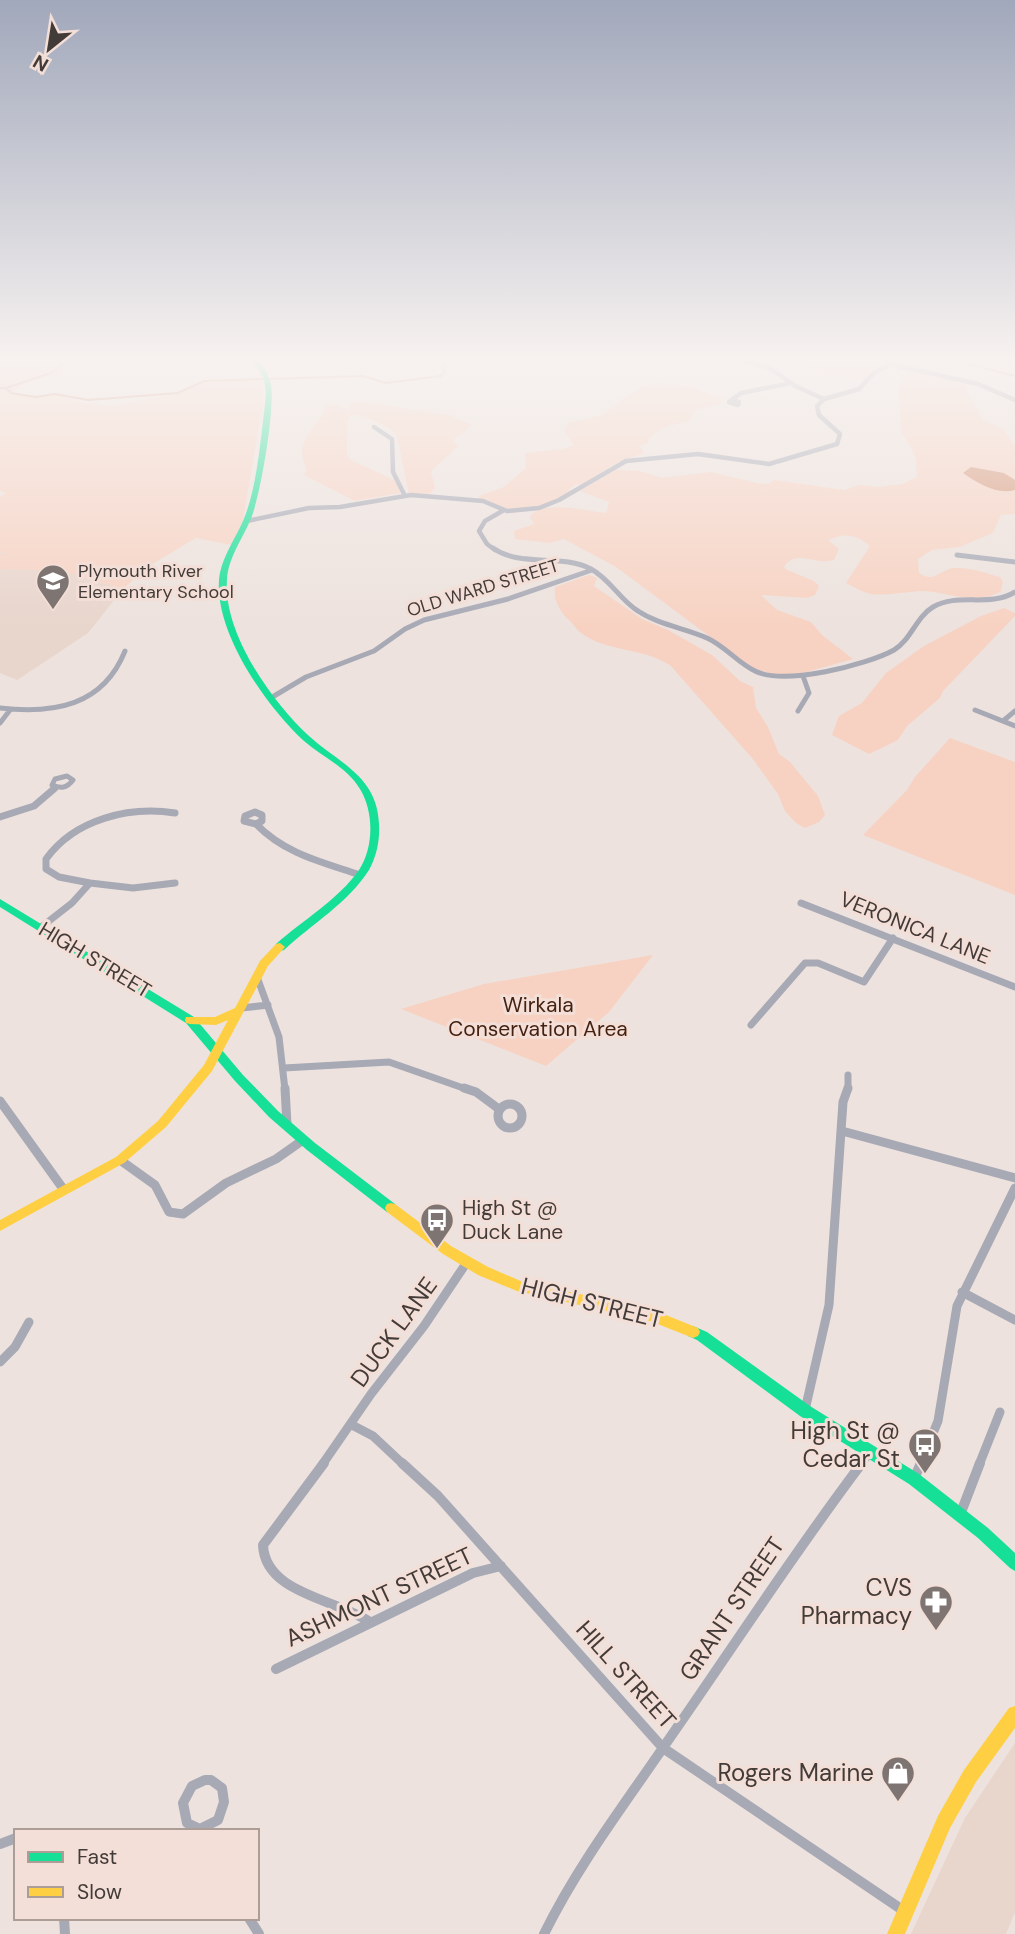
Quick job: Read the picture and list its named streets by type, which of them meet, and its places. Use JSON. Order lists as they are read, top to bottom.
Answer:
{
  "streets": {
    "street": [
      "OLD WARD STREET",
      "VERONICA LANE",
      "HIGH STREET",
      "DUCK LANE",
      "ASHMONT STREET",
      "GRANT STREET",
      "HILL STREET"
    ]
  },
  "crossings": [
    ["HIGH STREET", "DUCK LANE"],
    ["HIGH STREET", "GRANT STREET"],
    ["DUCK LANE", "ASHMONT STREET"],
    ["DUCK LANE", "HILL STREET"],
    ["ASHMONT STREET", "HILL STREET"],
    ["GRANT STREET", "HILL STREET"]
  ],
  "parks": ["Wirkala Conservation Area"],
  "places": {
    "school or university": ["Plymouth River Elementary School"],
    "bus stop": ["High St @ Duck Lane", "High St @ Cedar St"],
    "pharmacy": ["CVS Pharmacy"],
    "shop": ["Rogers Marine"]
  },
  "legend": ["Fast", "Slow"],
  "north": "bottom left"
}
